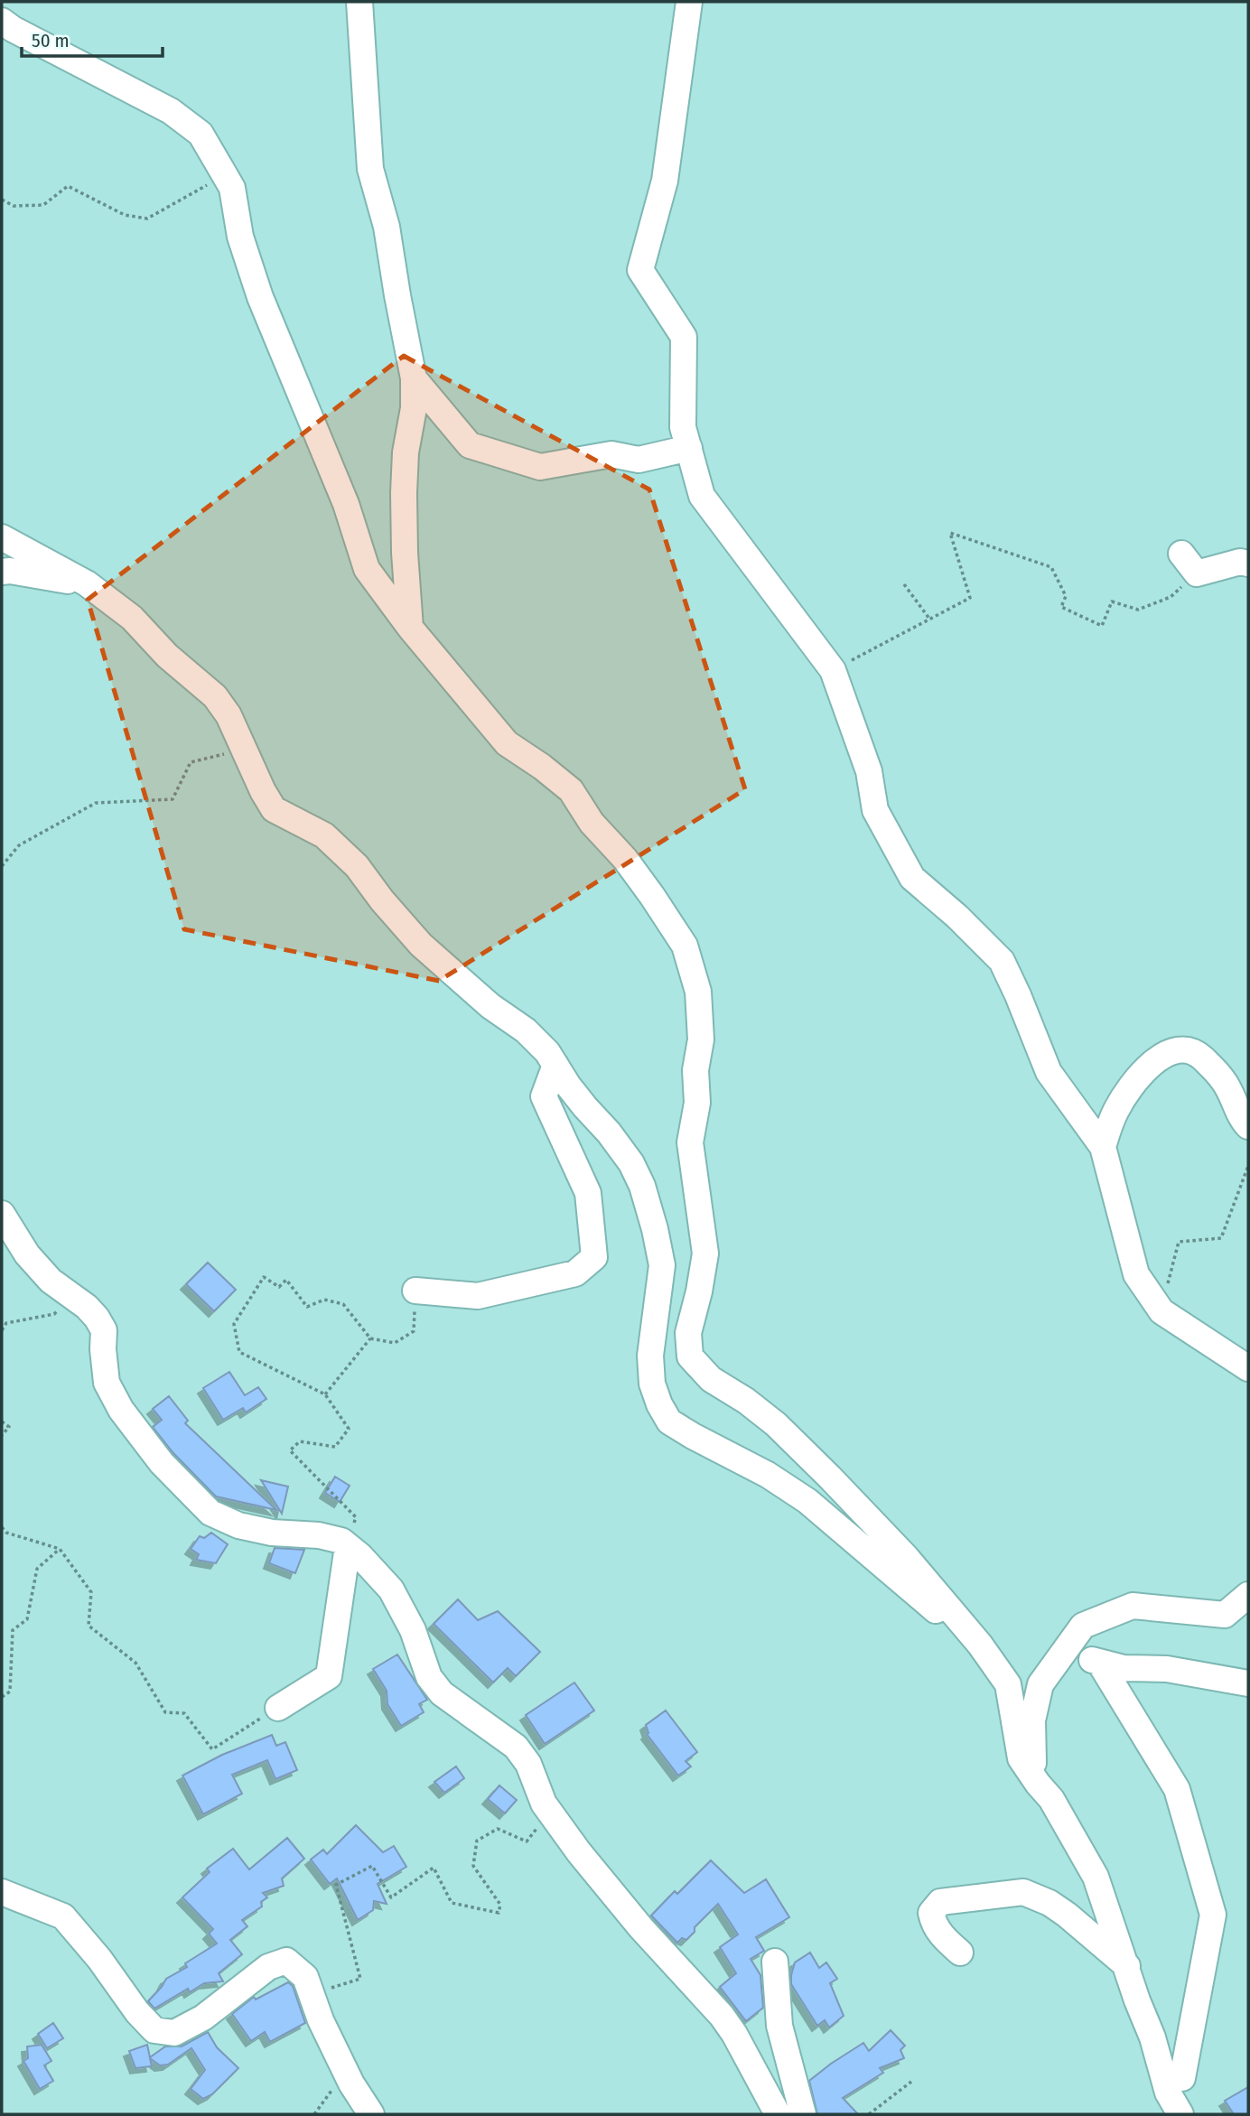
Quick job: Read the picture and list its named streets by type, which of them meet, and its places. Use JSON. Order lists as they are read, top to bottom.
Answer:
{
  "scale_bar": "50 m"
}
